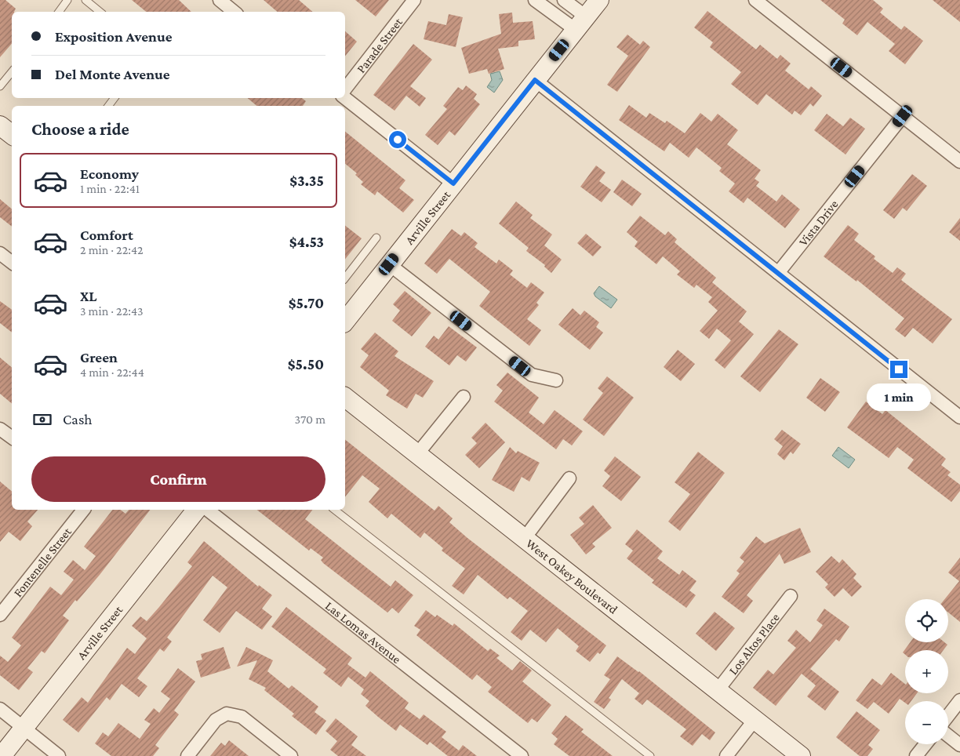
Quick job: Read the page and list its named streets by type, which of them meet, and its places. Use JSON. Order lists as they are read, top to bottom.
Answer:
{
  "streets": {
    "street": [
      "Parade Street",
      "Arville Street",
      "Vista Drive",
      "Fontenelle Street",
      "West Oakey Boulevard",
      "Las Lomas Avenue",
      "Los Altos Place"
    ]
  },
  "crossings": [
    ["West Oakey Boulevard", "Los Altos Place"]
  ],
  "page": {
    "banner": ["Exposition Avenue", "Del Monte Avenue"],
    "heading": "Choose a ride",
    "list": [
      {
        "name": "Economy",
        "note": "1 min · 22:41",
        "value": "$3.35"
      },
      {
        "name": "Comfort",
        "note": "2 min · 22:42",
        "value": "$4.53"
      },
      {
        "name": "XL",
        "note": "3 min · 22:43",
        "value": "$5.70"
      },
      {
        "name": "Green",
        "note": "4 min · 22:44",
        "value": "$5.50"
      }
    ],
    "bubble": "1 min",
    "pay": ["Cash", "370 m"],
    "buttons": "Confirm",
    "map_buttons": ["+", "−"]
  }
}
